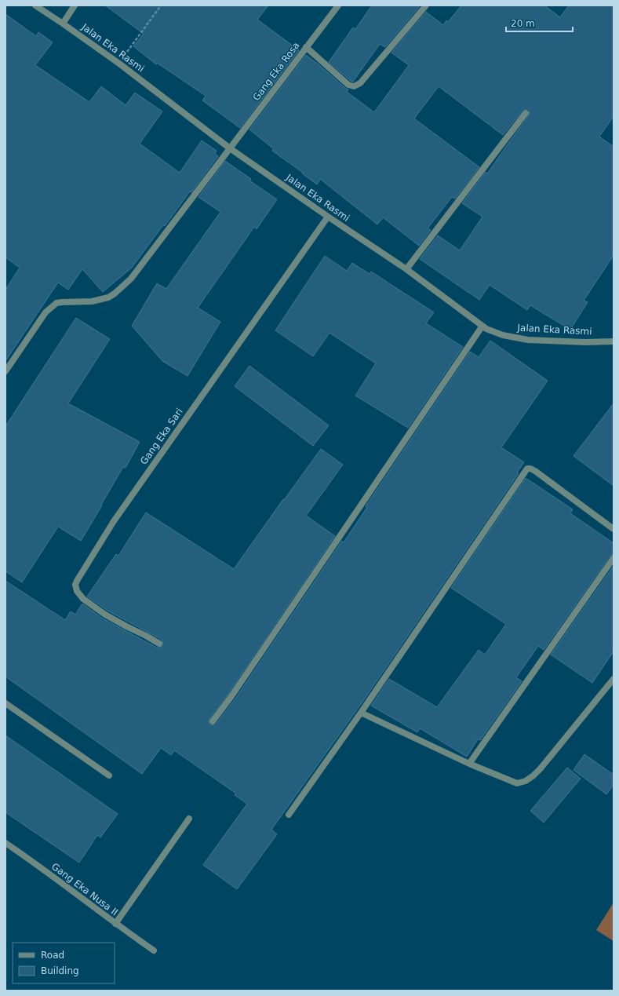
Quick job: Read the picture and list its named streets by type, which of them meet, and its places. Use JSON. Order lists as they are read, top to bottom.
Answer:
{
  "streets": {
    "street": [
      "Jalan Eka Rasmi",
      "Gang Eka Rosa",
      "Gang Eka Sari",
      "Gang Eka Nusa II"
    ]
  },
  "crossings": [
    ["Jalan Eka Rasmi", "Gang Eka Rosa"],
    ["Jalan Eka Rasmi", "Gang Eka Sari"]
  ],
  "legend": ["Road", "Building"],
  "scale_bar": "20 m"
}
